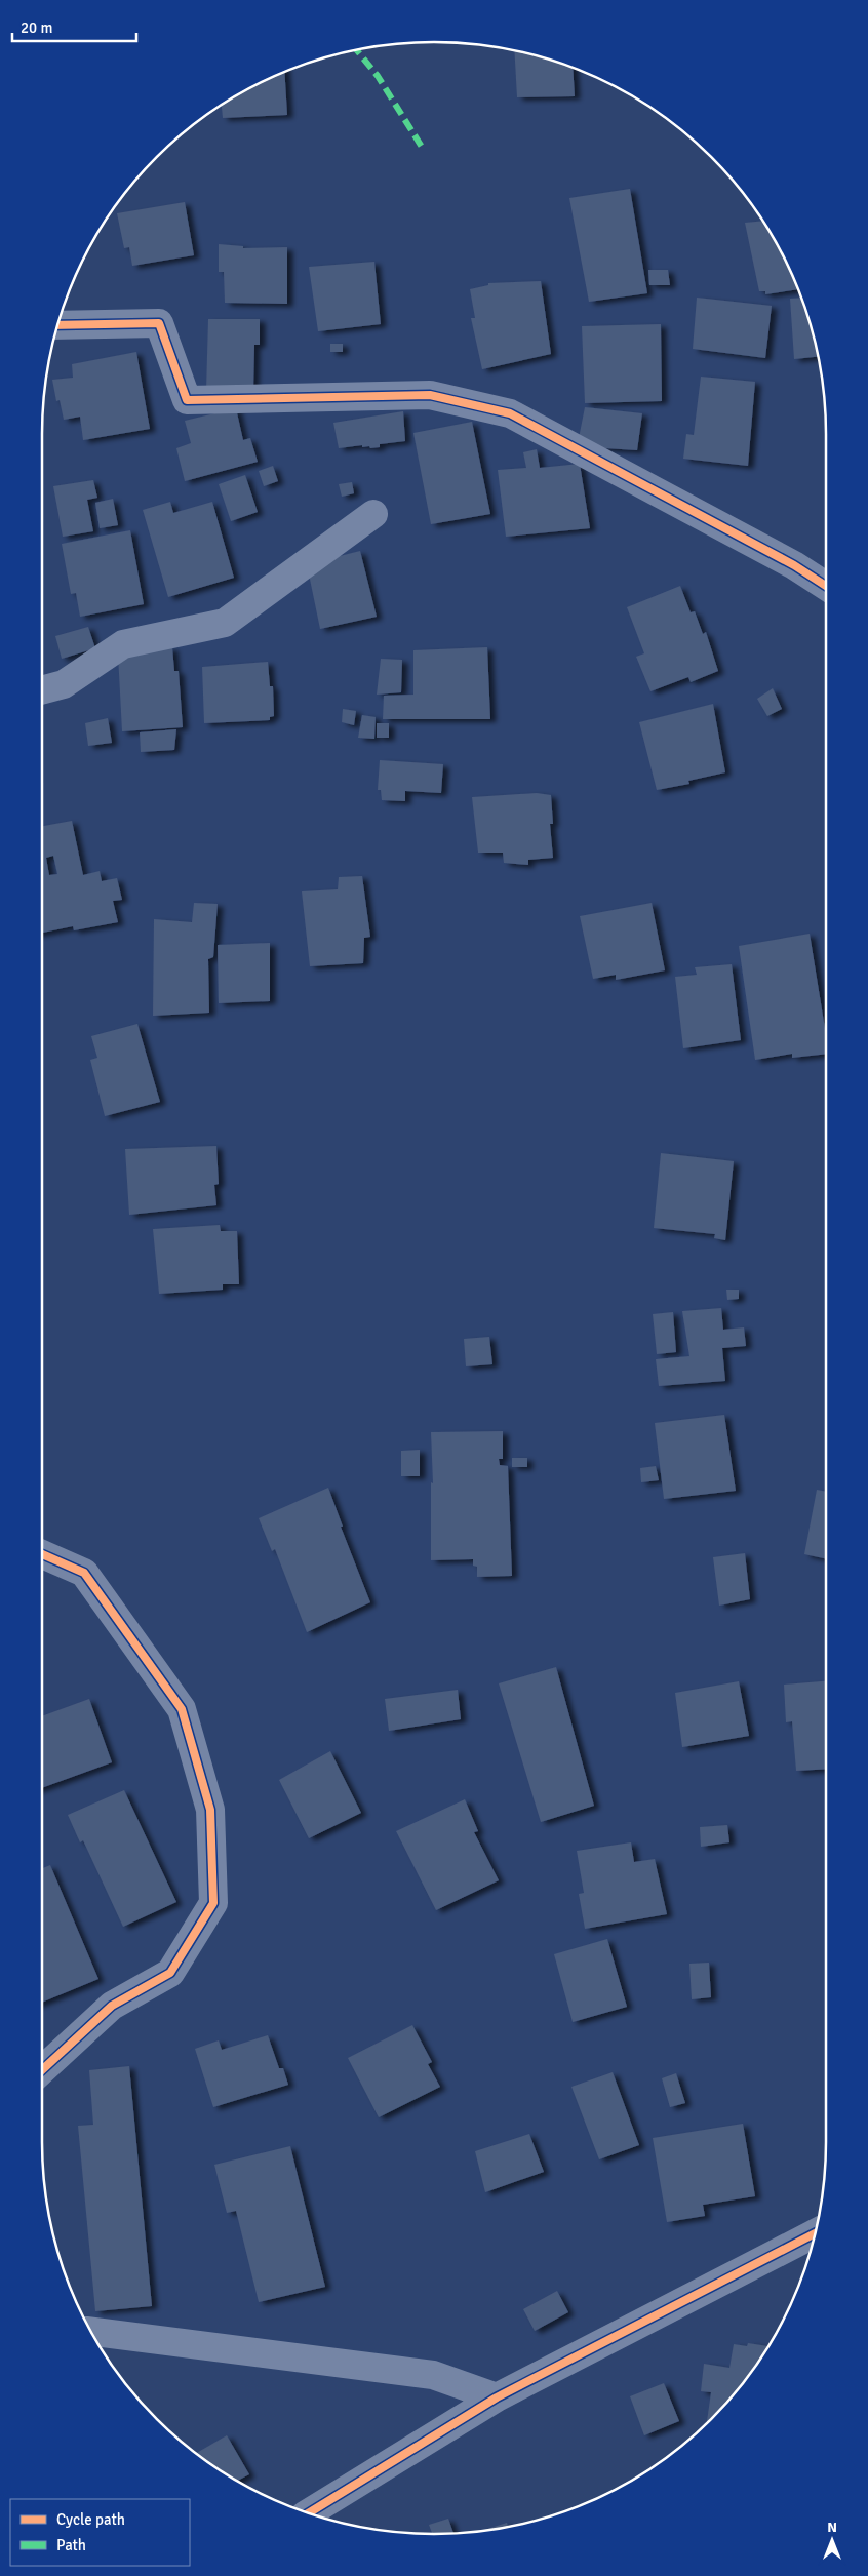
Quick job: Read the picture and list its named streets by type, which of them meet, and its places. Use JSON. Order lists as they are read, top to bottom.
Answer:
{
  "legend": ["Cycle path", "Path"],
  "scale_bar": "20 m",
  "north": "top"
}
